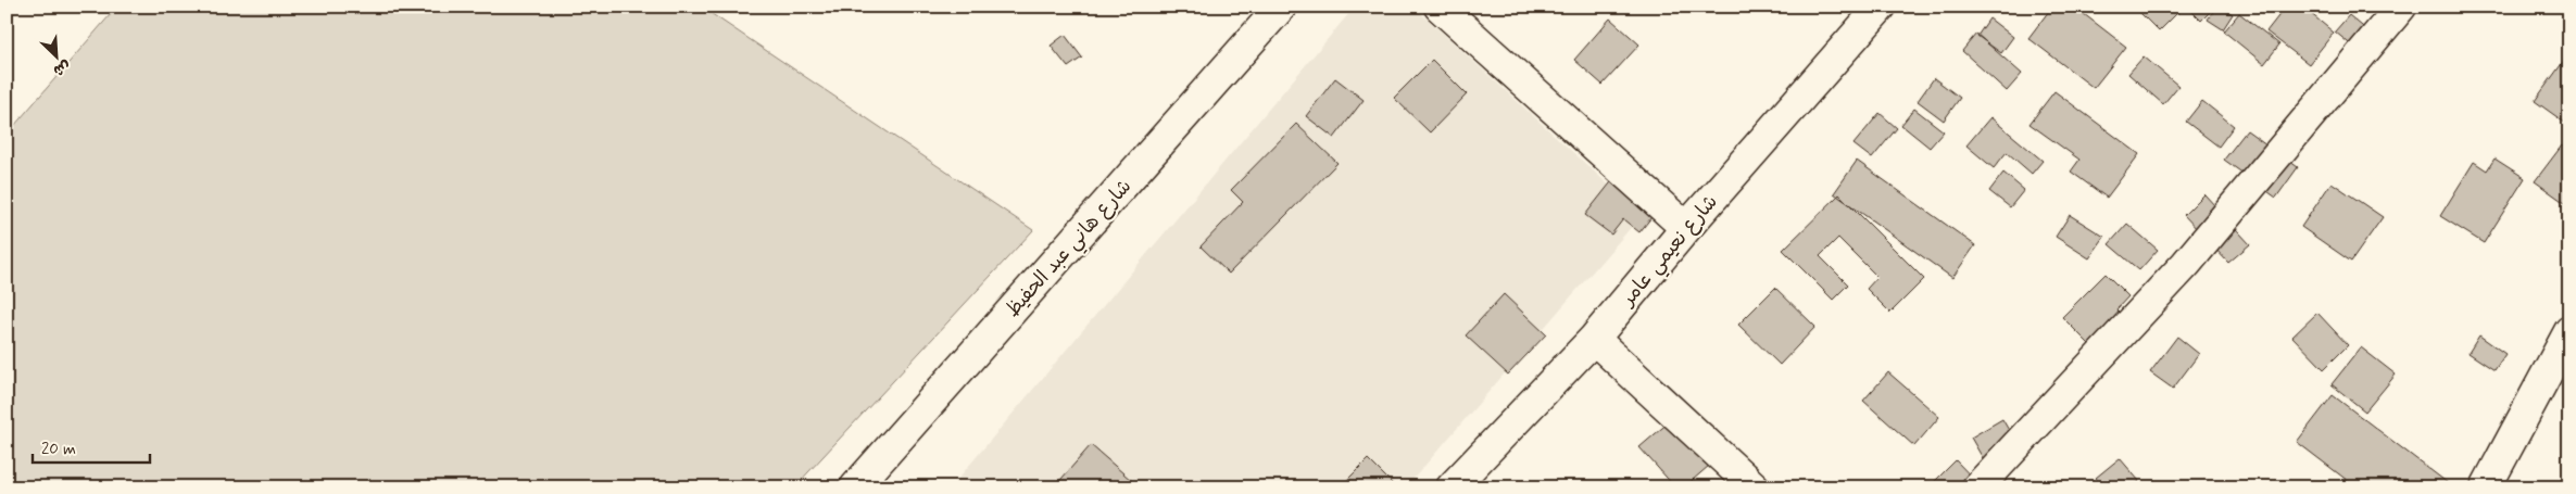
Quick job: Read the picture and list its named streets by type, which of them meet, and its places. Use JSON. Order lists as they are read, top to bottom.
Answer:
{
  "streets": {
    "street": ["شارع هاني عبد الحفيظ", "شارع نعيمي عامر"]
  },
  "scale_bar": "20 m",
  "north": "bottom right"
}
